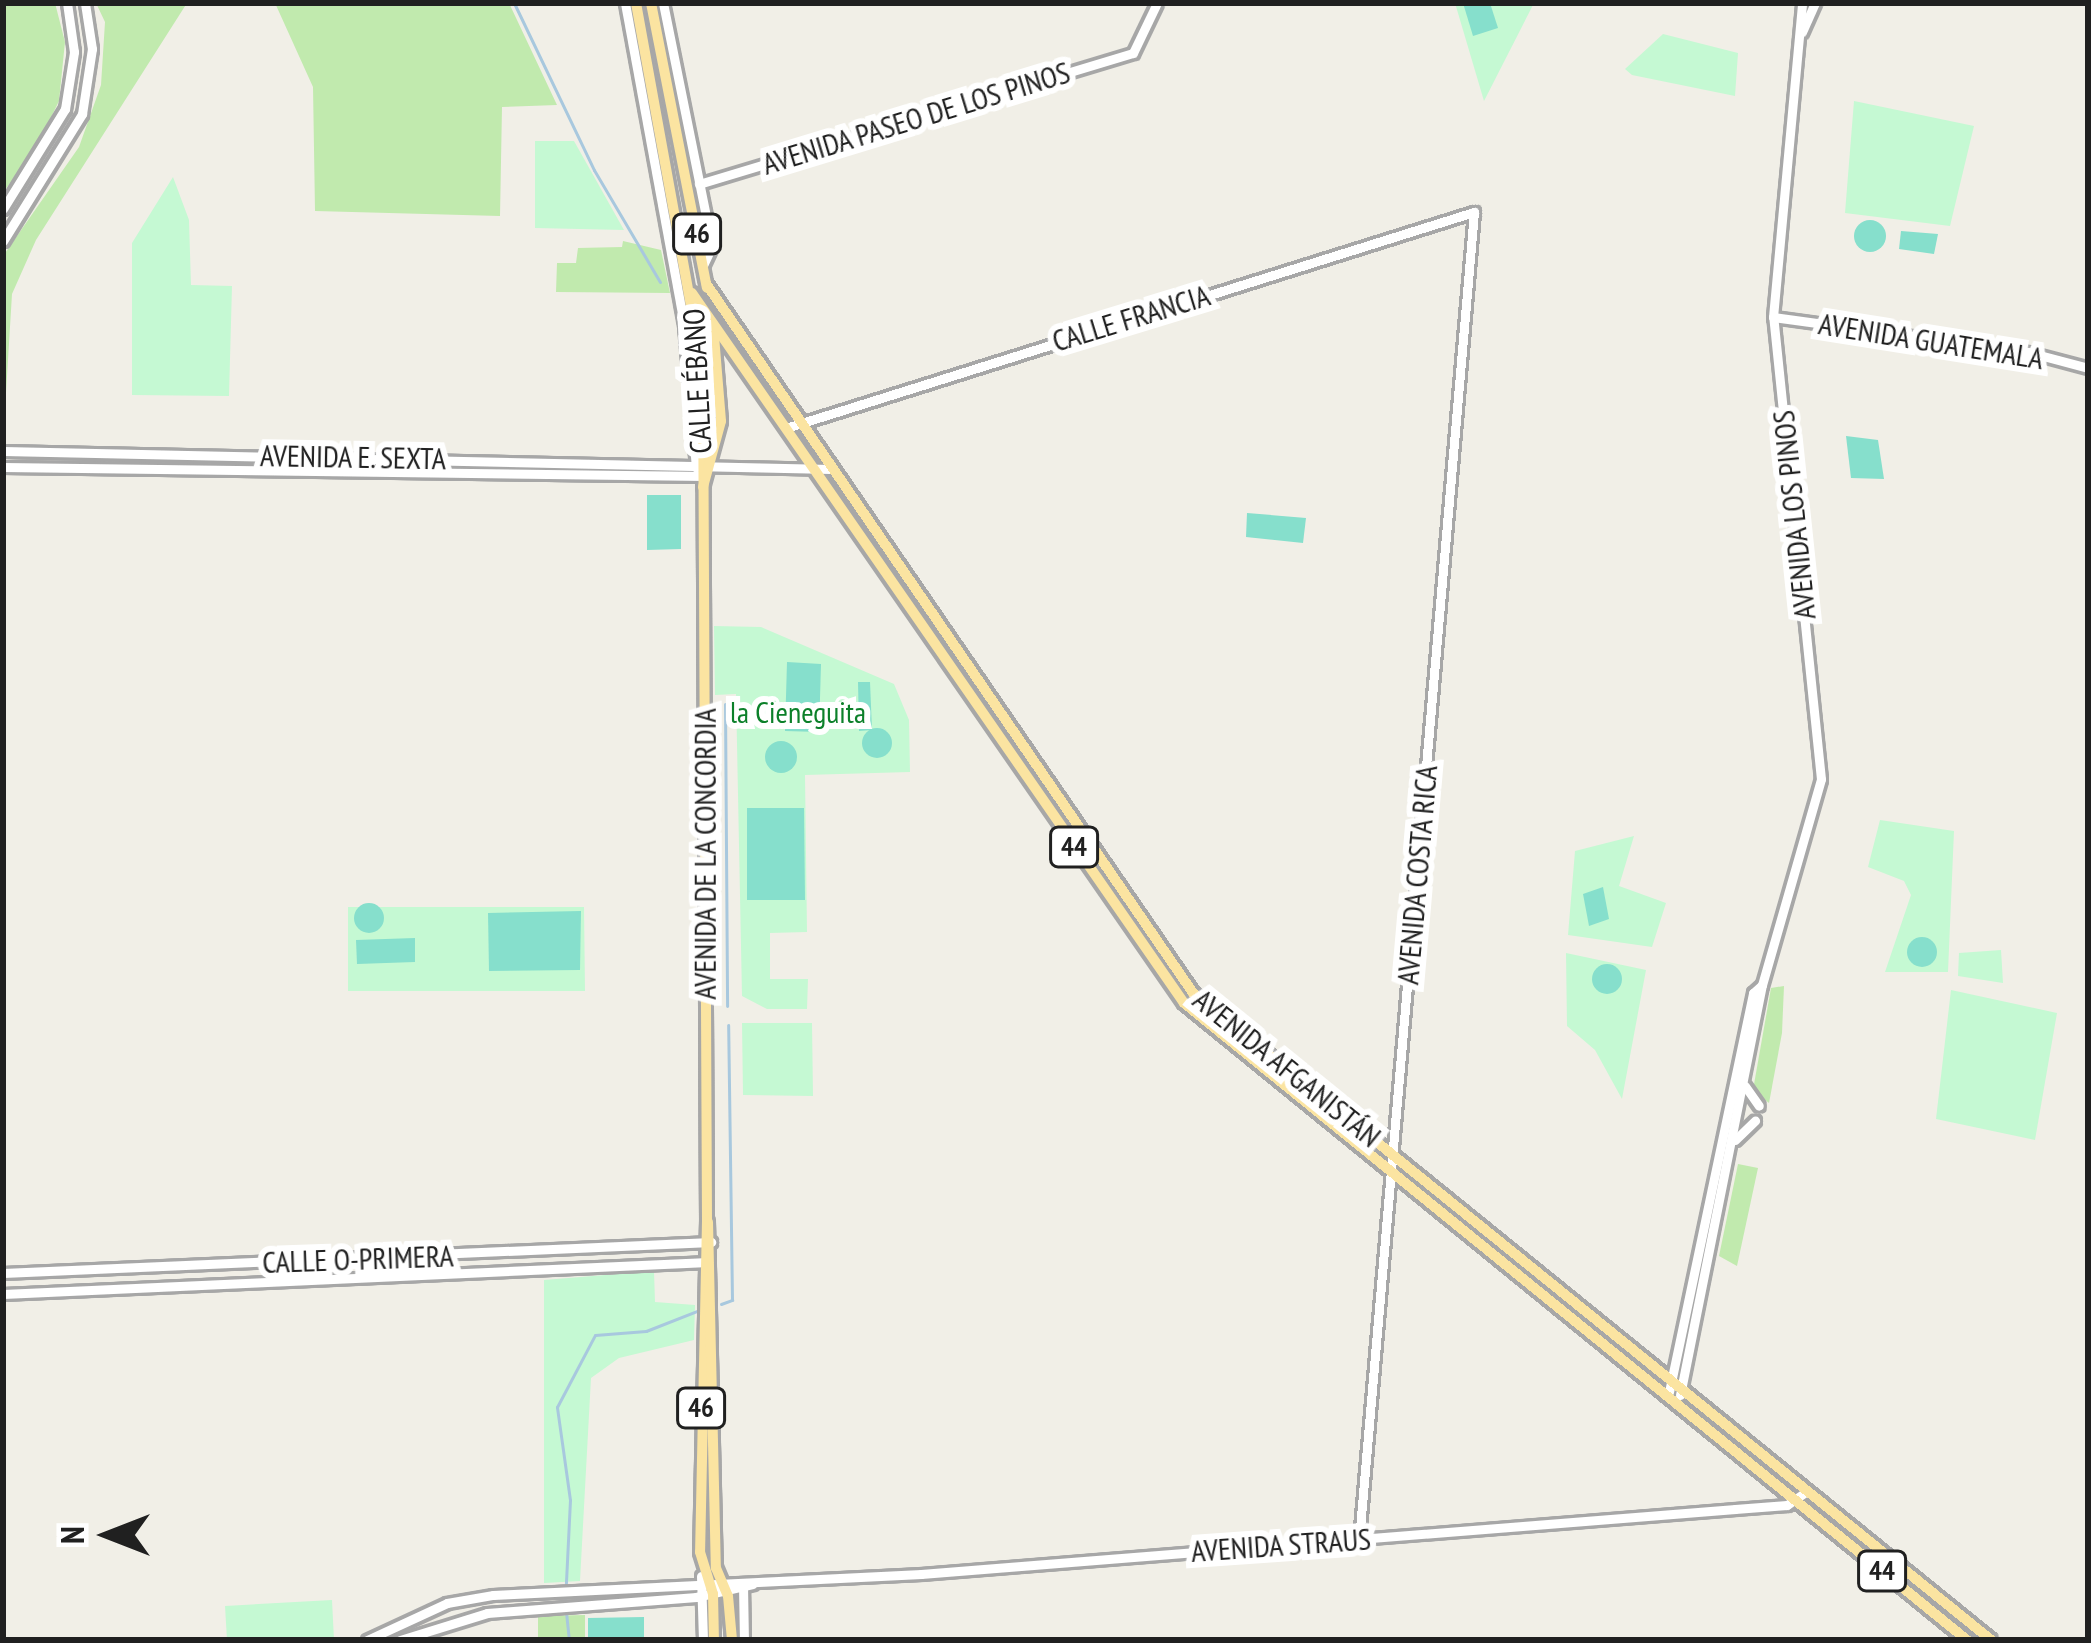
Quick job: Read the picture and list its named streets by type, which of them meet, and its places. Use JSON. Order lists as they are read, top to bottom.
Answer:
{
  "streets": {
    "main road": [
      "46",
      "CALLE ÉBANO",
      "44",
      "AVENIDA DE LA CONCORDIA",
      "AVENIDA AFGANISTÁN"
    ],
    "street": [
      "AVENIDA PASEO DE LOS PINOS",
      "CALLE FRANCIA",
      "AVENIDA GUATEMALA",
      "AVENIDA E. SEXTA",
      "AVENIDA LOS PINOS",
      "AVENIDA COSTA RICA",
      "CALLE O-PRIMERA",
      "AVENIDA STRAUS"
    ]
  },
  "crossings": [
    ["CALLE FRANCIA", "AVENIDA COSTA RICA"],
    ["CALLE FRANCIA", "AVENIDA AFGANISTÁN"],
    ["AVENIDA GUATEMALA", "AVENIDA LOS PINOS"],
    ["CALLE ÉBANO", "AVENIDA E. SEXTA"],
    ["CALLE ÉBANO", "AVENIDA DE LA CONCORDIA"],
    ["CALLE ÉBANO", "AVENIDA AFGANISTÁN"],
    ["AVENIDA E. SEXTA", "AVENIDA DE LA CONCORDIA"],
    ["AVENIDA LOS PINOS", "AVENIDA AFGANISTÁN"],
    ["AVENIDA DE LA CONCORDIA", "CALLE O-PRIMERA"],
    ["AVENIDA DE LA CONCORDIA", "AVENIDA STRAUS"],
    ["AVENIDA COSTA RICA", "AVENIDA AFGANISTÁN"],
    ["AVENIDA COSTA RICA", "AVENIDA STRAUS"],
    ["AVENIDA AFGANISTÁN", "AVENIDA STRAUS"]
  ],
  "parks": ["la Cieneguita"],
  "north": "left"
}
